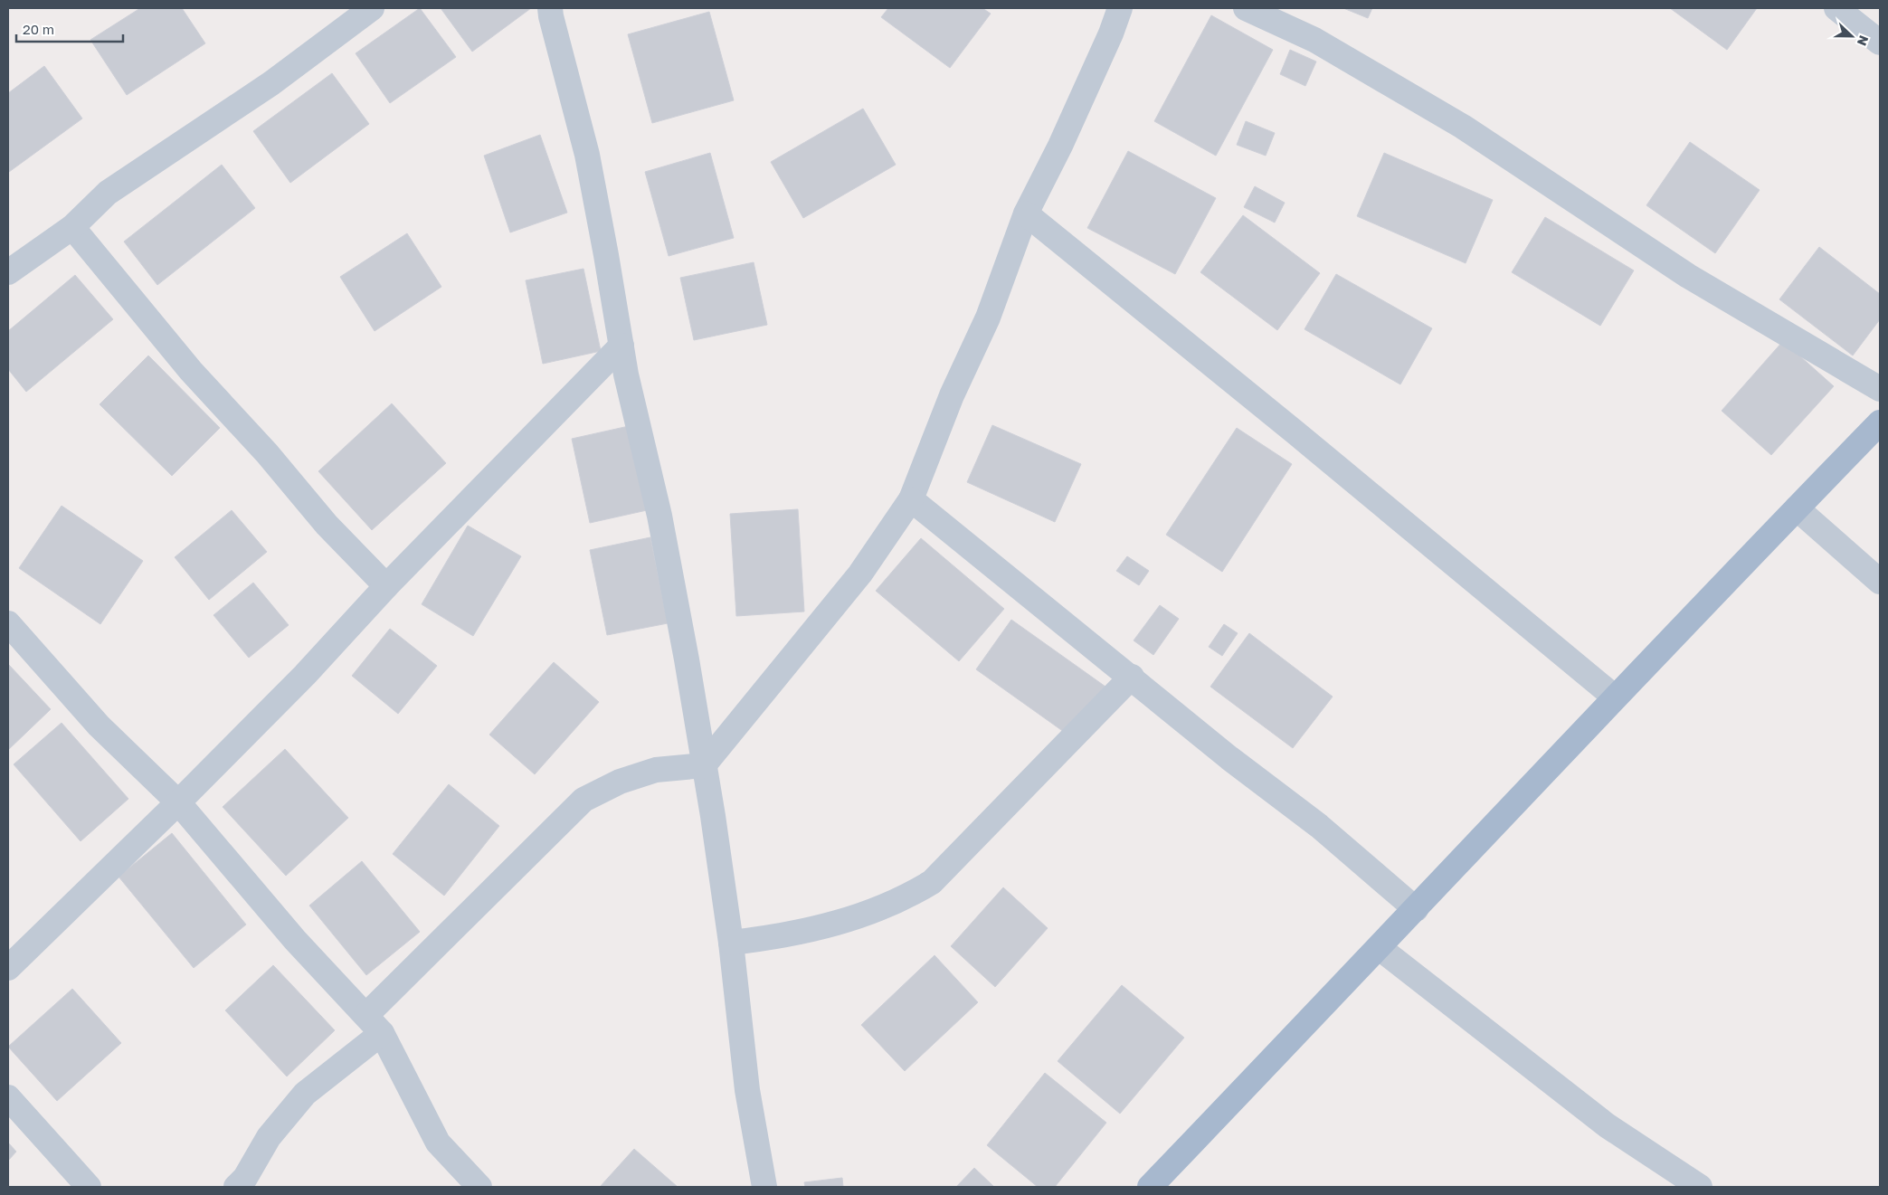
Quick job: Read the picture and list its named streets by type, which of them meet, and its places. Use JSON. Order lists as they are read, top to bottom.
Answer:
{
  "scale_bar": "20 m",
  "north": "right"
}
